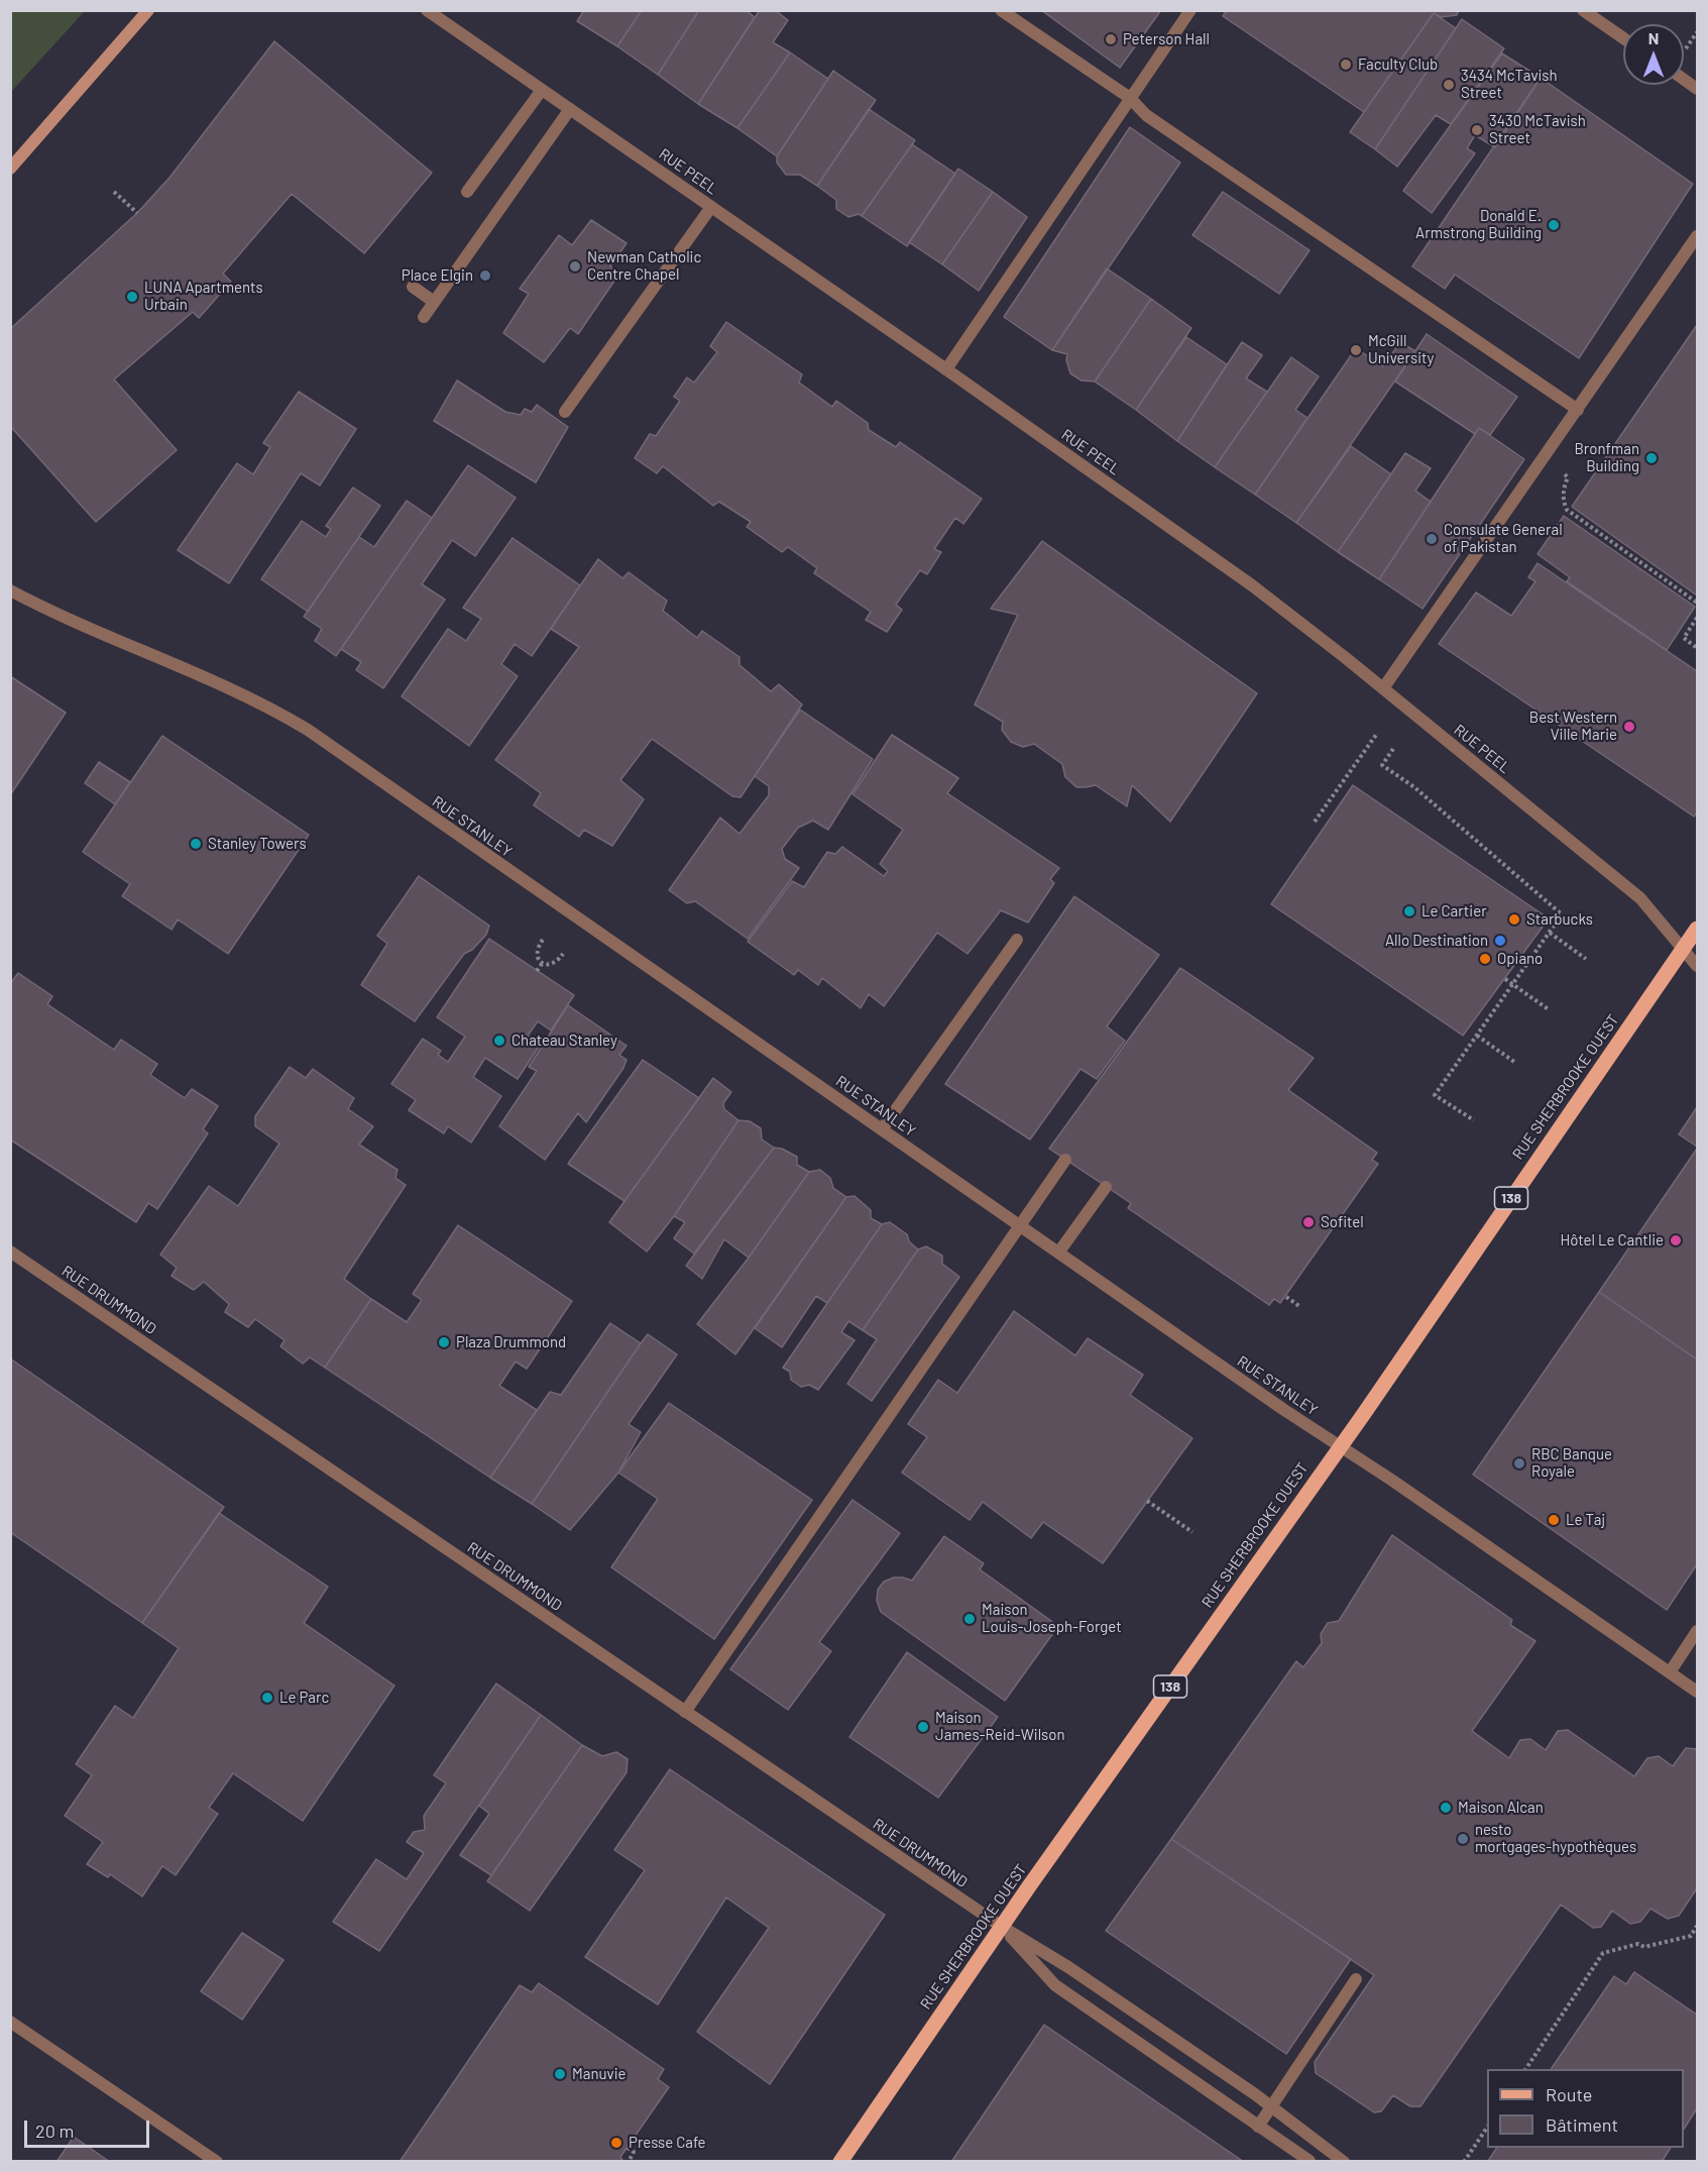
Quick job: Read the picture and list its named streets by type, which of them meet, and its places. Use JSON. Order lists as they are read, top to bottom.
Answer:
{
  "streets": {
    "main road": ["RUE SHERBROOKE OUEST", "138"],
    "street": ["RUE PEEL", "RUE STANLEY", "RUE DRUMMOND"]
  },
  "crossings": [
    ["RUE PEEL", "RUE SHERBROOKE OUEST"],
    ["RUE STANLEY", "RUE SHERBROOKE OUEST"],
    ["RUE SHERBROOKE OUEST", "RUE DRUMMOND"]
  ],
  "places": [
    "Peterson Hall",
    "Faculty Club",
    "3434 McTavish Street",
    "3430 McTavish Street",
    "Donald E. Armstrong Building",
    "Newman Catholic Centre Chapel",
    "Place Elgin",
    "LUNA Apartments Urbain",
    "McGill University",
    "Bronfman Building",
    "Consulate General of Pakistan",
    "Best Western Ville Marie",
    "Stanley Towers",
    "Le Cartier",
    "Starbucks",
    "Allo Destination",
    "Opiano",
    "Chateau Stanley",
    "Sofitel",
    "Hôtel Le Cantlie",
    "Plaza Drummond",
    "RBC Banque Royale",
    "Le Taj",
    "Maison Louis-Joseph-Forget",
    "Le Parc",
    "Maison James-Reid-Wilson",
    "Maison Alcan",
    "nesto mortgages-hypothèques",
    "Manuvie",
    "Presse Cafe"
  ],
  "legend": ["Route", "Bâtiment"],
  "scale_bar": "20 m",
  "north": "top"
}
